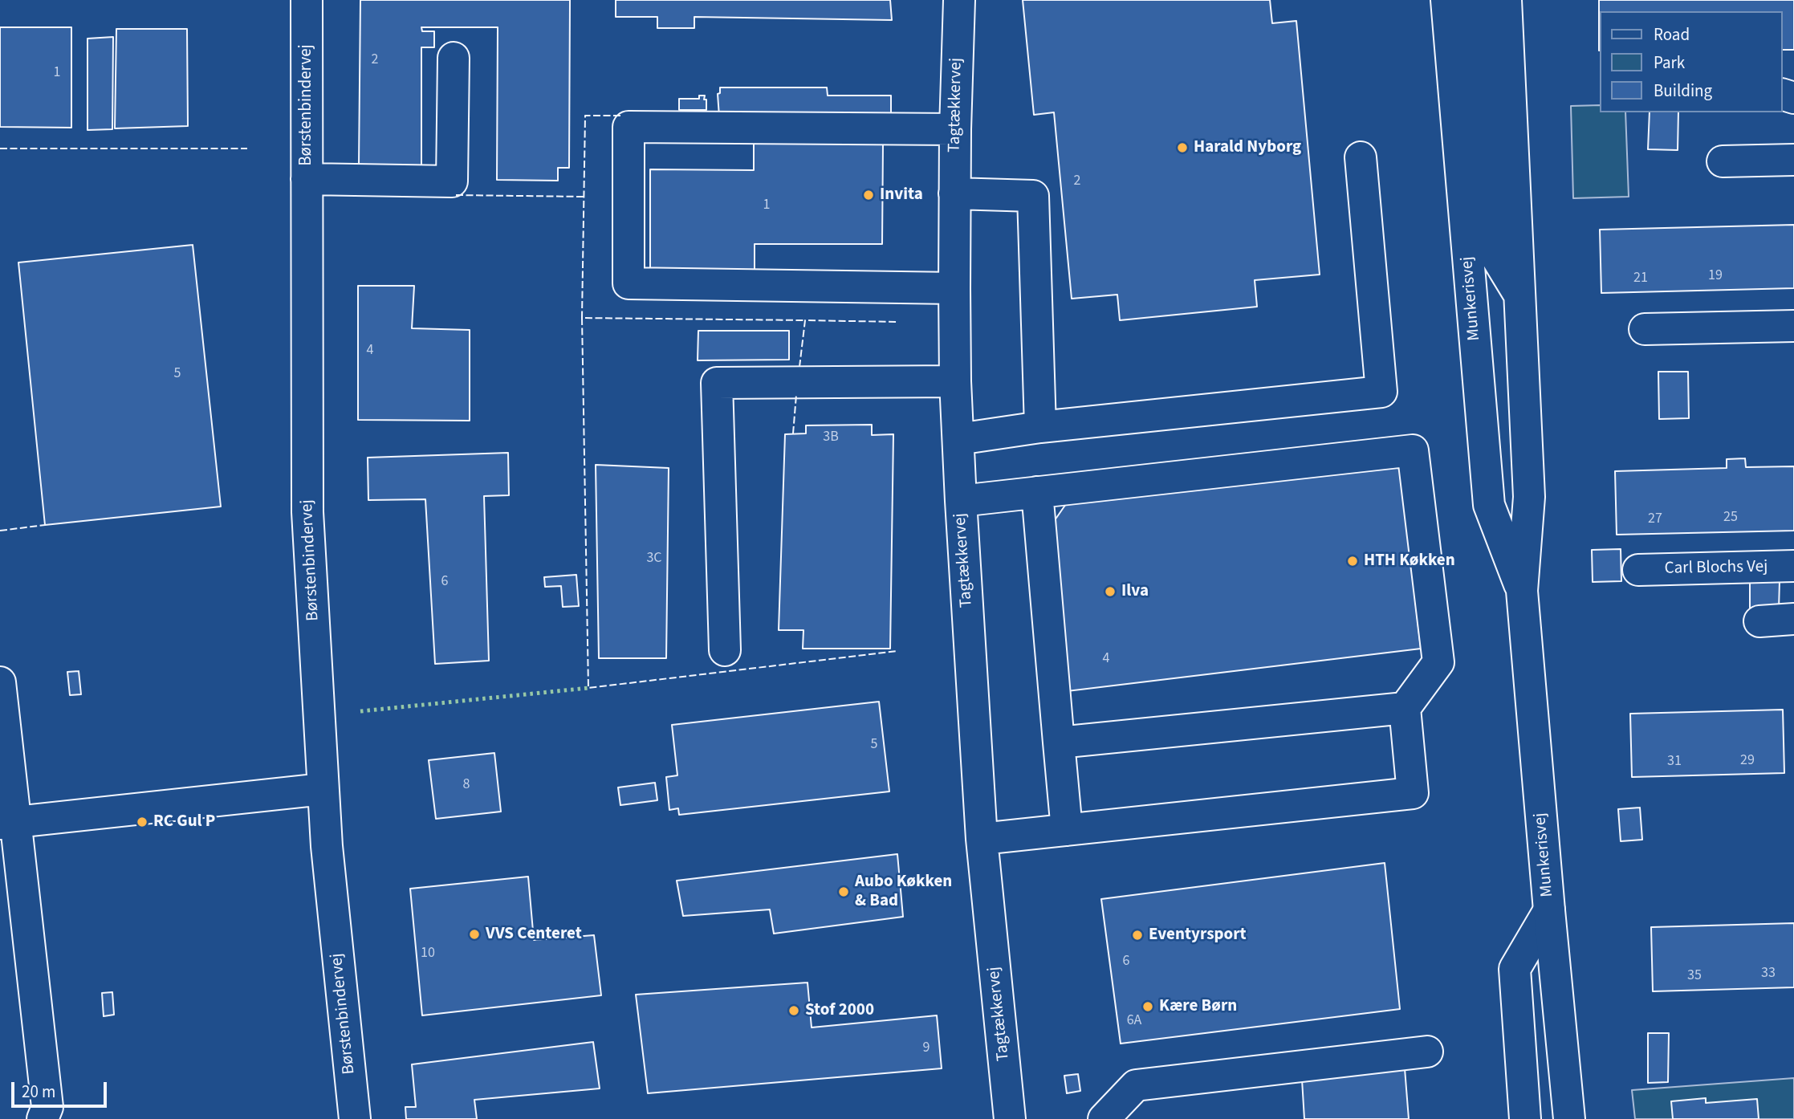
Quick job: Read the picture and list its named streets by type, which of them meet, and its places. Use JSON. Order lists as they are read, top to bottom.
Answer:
{
  "streets": {
    "street": [
      "Børstenbindervej",
      "Tagtækkervej",
      "Munkerisvej",
      "Carl Blochs Vej"
    ]
  },
  "places": [
    "Harald Nyborg",
    "Invita",
    "HTH Køkken",
    "Ilva",
    "RC Gul P",
    "Aubo Køkken & Bad",
    "VVS Centeret",
    "Eventyrsport",
    "Kære Børn",
    "Stof 2000"
  ],
  "house_numbers": [
    "2",
    "1",
    "2",
    "1",
    "19",
    "21",
    "4",
    "5",
    "3B",
    "25",
    "27",
    "3C",
    "6",
    "4",
    "5",
    "29",
    "31",
    "8",
    "10",
    "6",
    "33",
    "35",
    "6A",
    "9"
  ],
  "legend": ["Road", "Park", "Building"],
  "scale_bar": "20 m"
}
